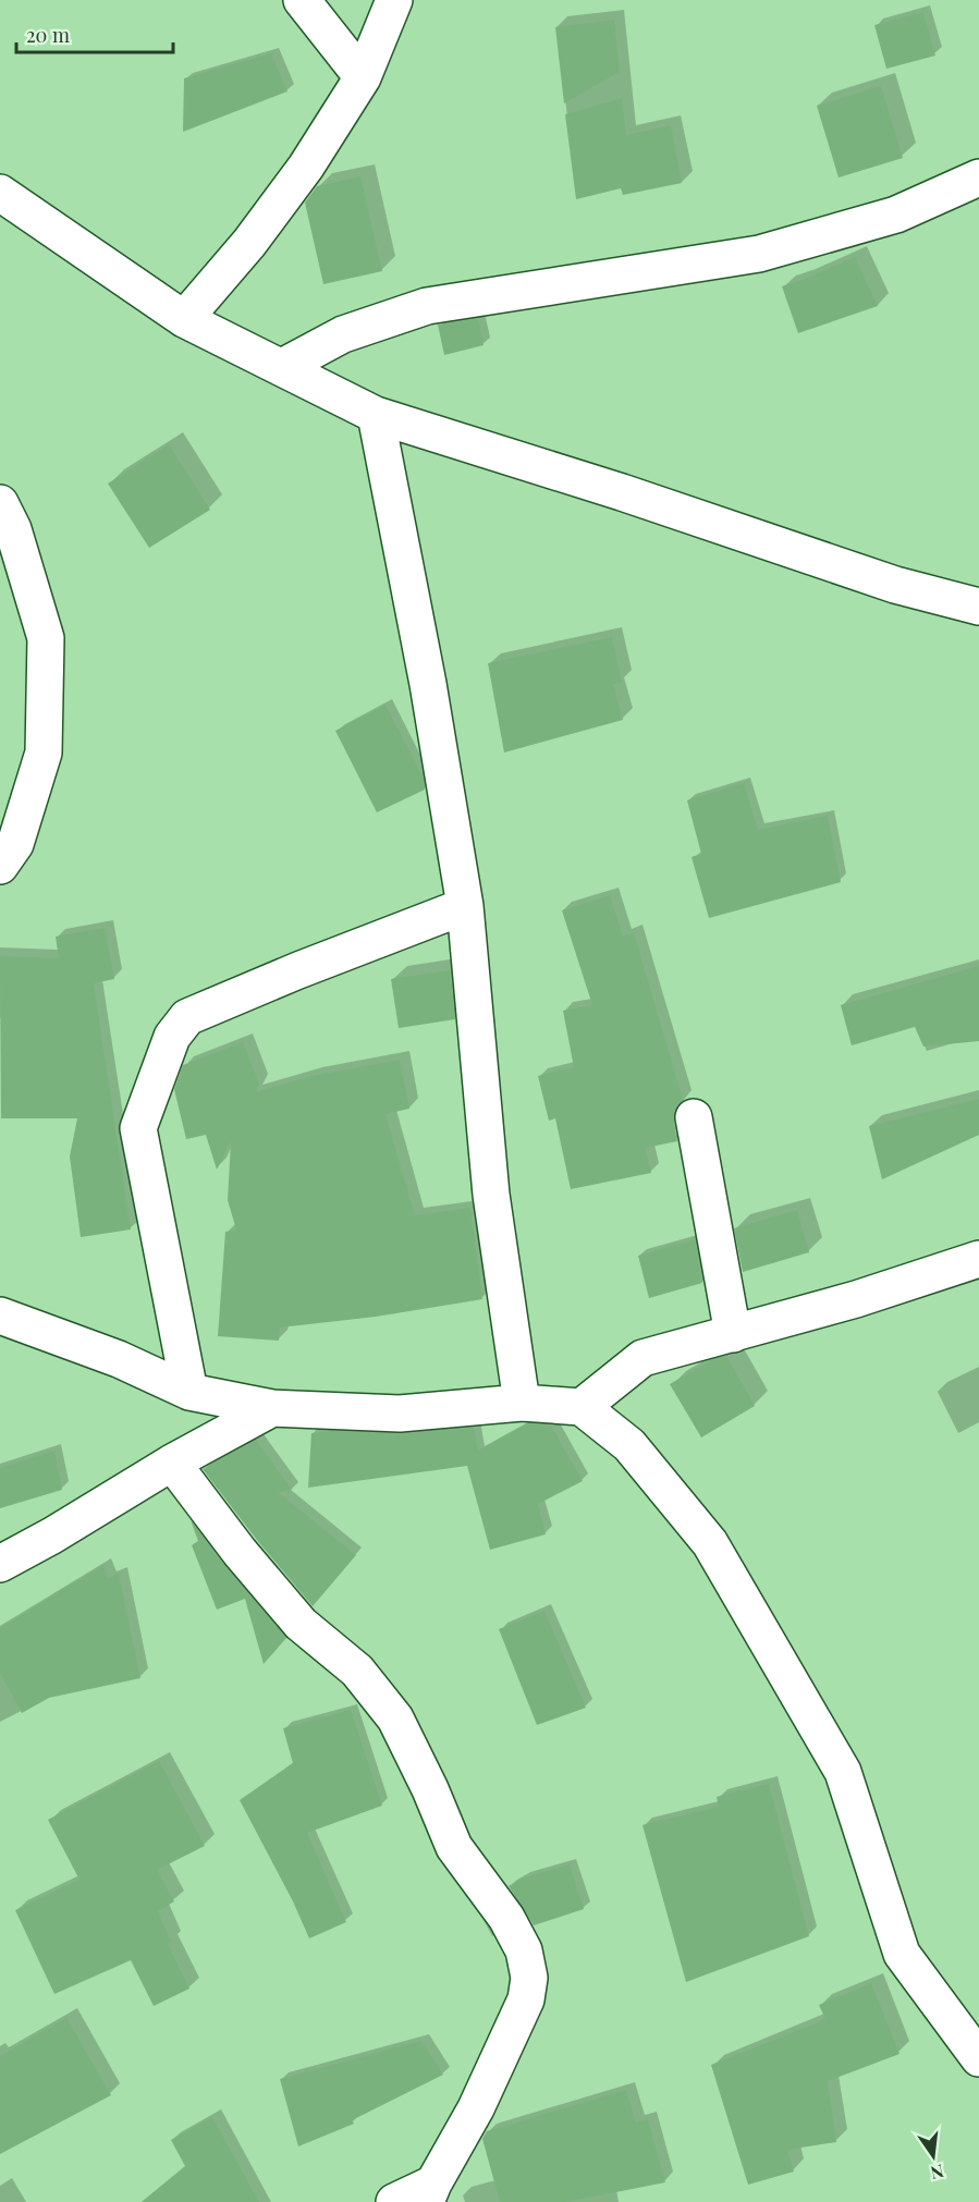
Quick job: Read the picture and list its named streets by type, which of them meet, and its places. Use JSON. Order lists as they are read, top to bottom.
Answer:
{
  "scale_bar": "20 m",
  "north": "bottom"
}
